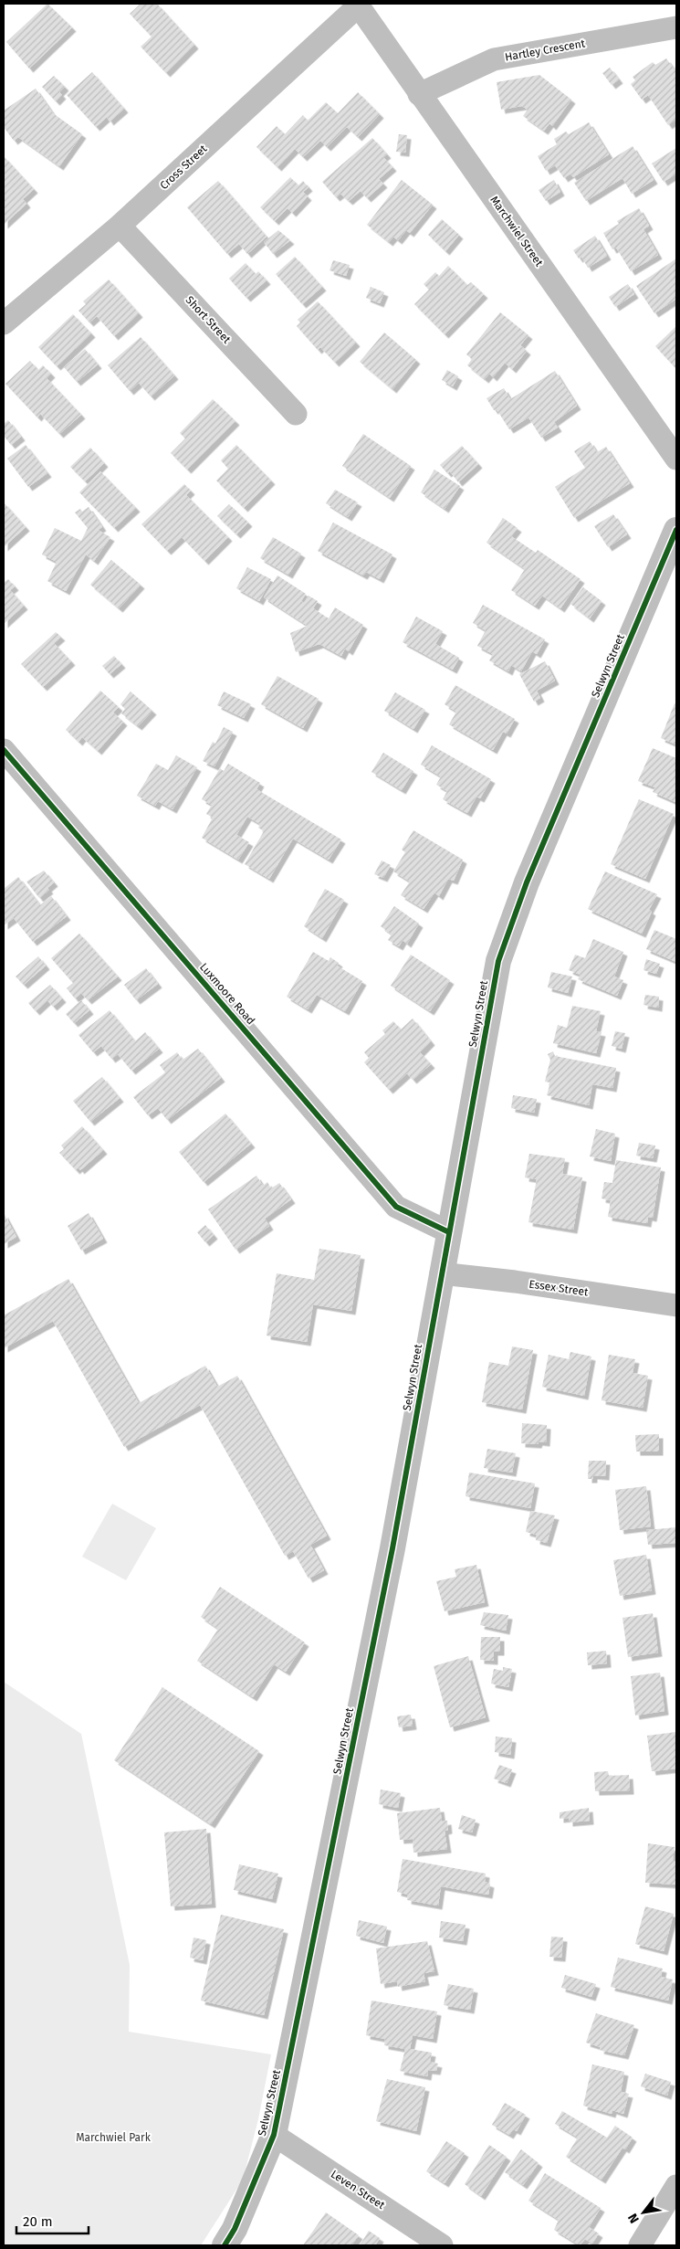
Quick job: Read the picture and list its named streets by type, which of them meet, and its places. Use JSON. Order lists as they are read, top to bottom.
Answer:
{
  "streets": {
    "street": [
      "Hartley Crescent",
      "Cross Street",
      "Marchwiel Street",
      "Short Street",
      "Selwyn Street",
      "Luxmoore Road",
      "Essex Street",
      "Leven Street"
    ]
  },
  "crossings": [
    ["Hartley Crescent", "Marchwiel Street"],
    ["Cross Street", "Marchwiel Street"],
    ["Cross Street", "Short Street"],
    ["Selwyn Street", "Luxmoore Road"],
    ["Selwyn Street", "Essex Street"],
    ["Selwyn Street", "Leven Street"]
  ],
  "parks": ["Marchwiel Park"],
  "scale_bar": "20 m",
  "north": "bottom left"
}
